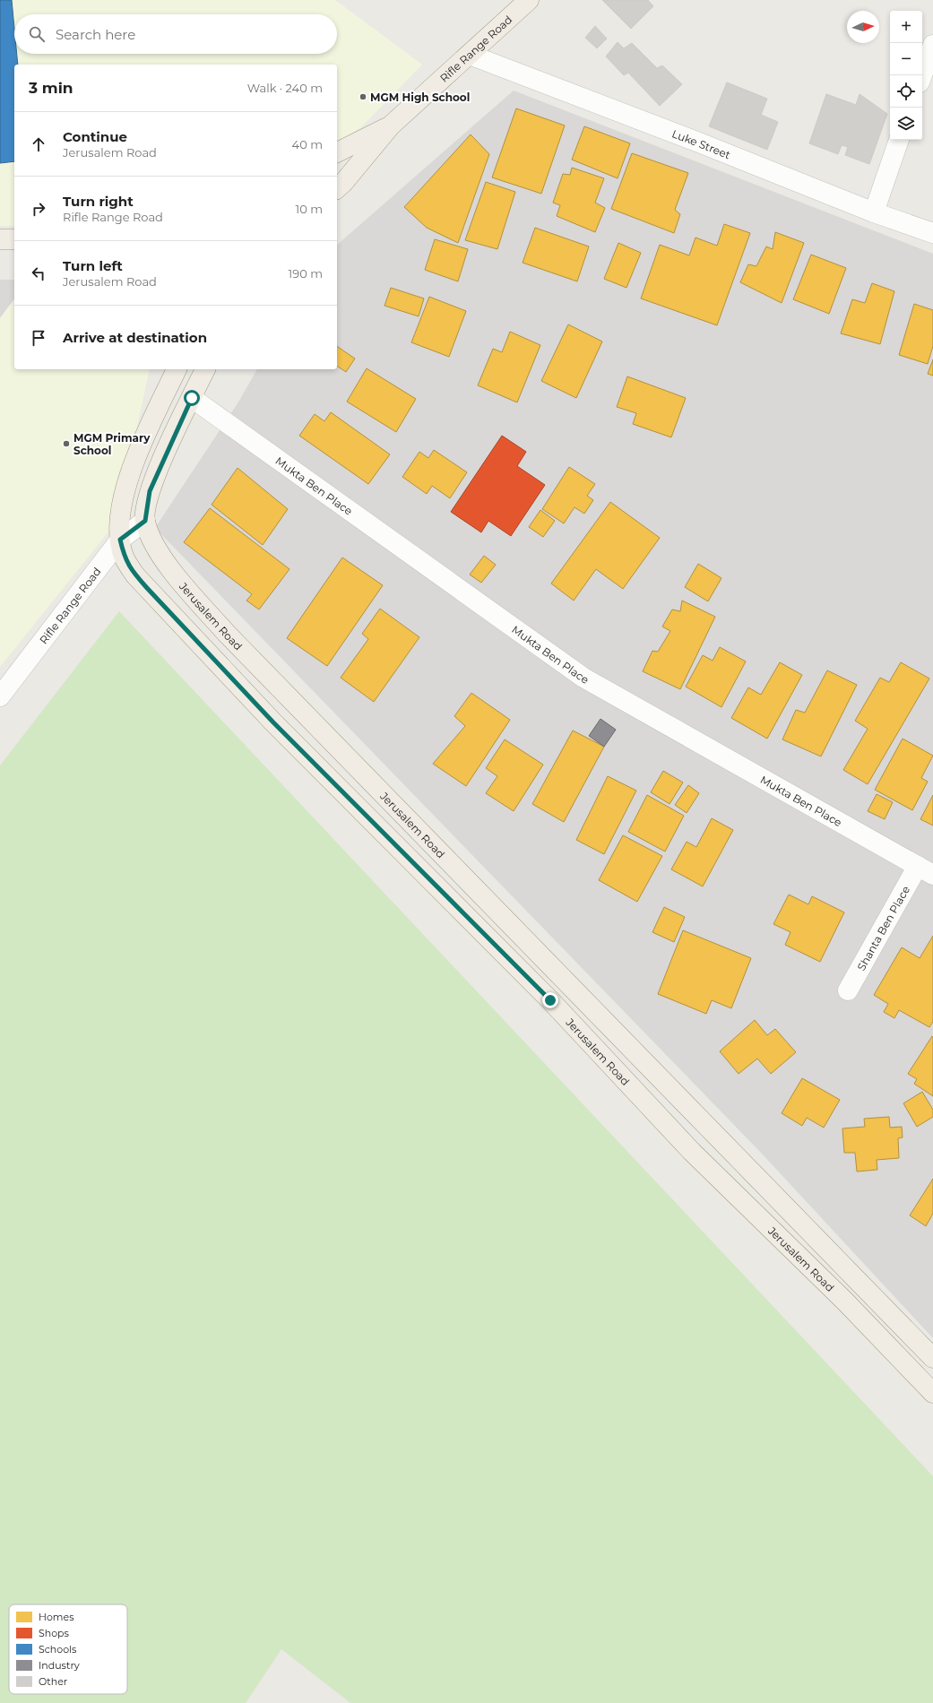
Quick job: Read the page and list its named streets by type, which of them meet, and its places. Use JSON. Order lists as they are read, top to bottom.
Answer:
{
  "streets": {
    "main road": ["Rifle Range Road", "Jerusalem Road"],
    "street": ["Luke Street", "Mukta Ben Place", "Shanta Ben Place"]
  },
  "crossings": [
    ["Rifle Range Road", "Luke Street"],
    ["Rifle Range Road", "Jerusalem Road"],
    ["Mukta Ben Place", "Jerusalem Road"],
    ["Mukta Ben Place", "Shanta Ben Place"]
  ],
  "places": ["MGM High School", "MGM Primary School"],
  "legend": [
    "Homes",
    "Shops",
    "Schools",
    "Industry",
    "Other"
  ],
  "north": "right",
  "page": {
    "map_buttons": ["+", "−"],
    "search": "Search here",
    "heading": ["3 min", "Walk · 240 m"],
    "list": [
      ["Continue", "Jerusalem Road", "40 m"],
      ["Turn right", "Rifle Range Road", "10 m"],
      ["Turn left", "Jerusalem Road", "190 m"],
      "Arrive at destination"
    ]
  }
}
